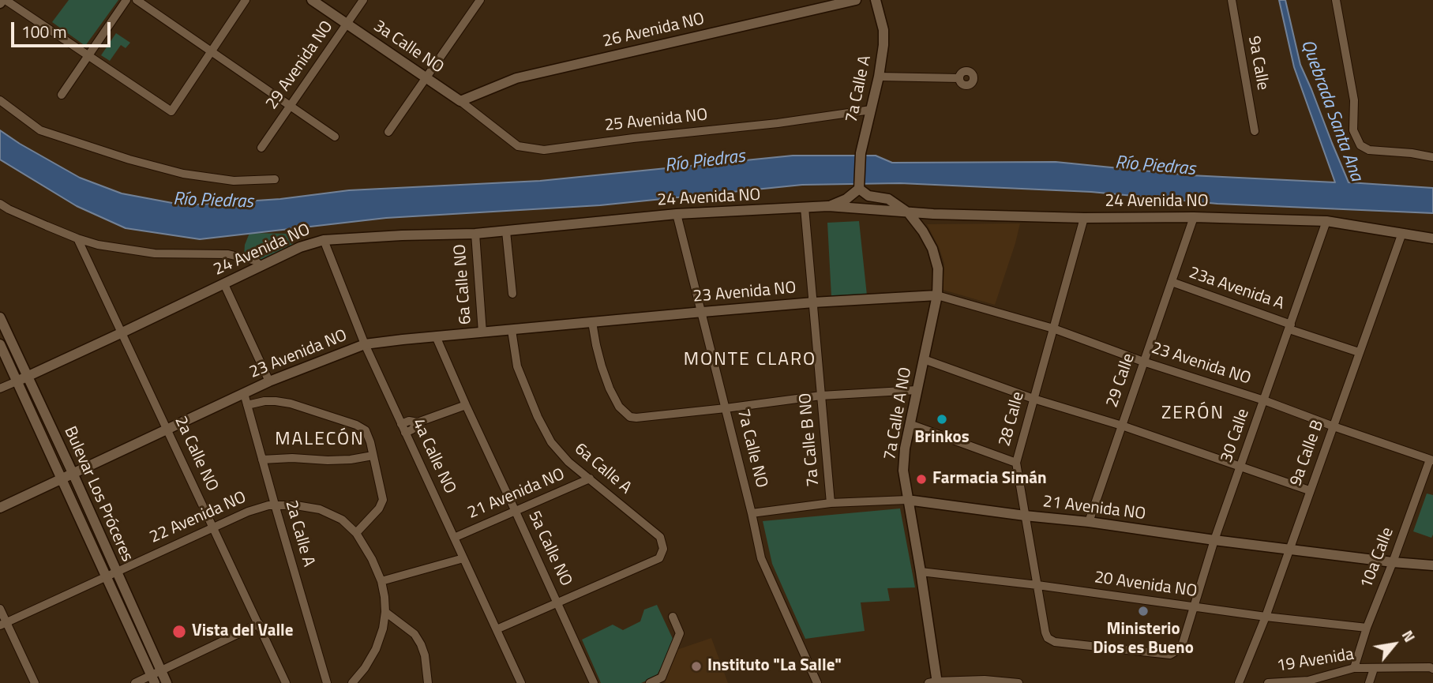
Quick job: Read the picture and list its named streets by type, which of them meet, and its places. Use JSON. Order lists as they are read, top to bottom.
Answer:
{
  "streets": {
    "street": [
      "26 Avenida NO",
      "3a Calle NO",
      "9a Calle",
      "29 Avenida NO",
      "7a Calle A",
      "25 Avenida NO",
      "24 Avenida NO",
      "6a Calle NO",
      "23a Avenida A",
      "23 Avenida NO",
      "29 Calle",
      "7a Calle A NO",
      "28 Calle",
      "30 Calle",
      "7a Calle B NO",
      "7a Calle NO",
      "9a Calle B",
      "2a Calle NO",
      "4a Calle NO",
      "6a Calle A",
      "Bulevar Los Próceres",
      "21 Avenida NO",
      "22 Avenida NO",
      "2a Calle A",
      "5a Calle NO",
      "10a Calle",
      "20 Avenida NO",
      "19 Avenida"
    ]
  },
  "crossings": [
    ["26 Avenida NO", "3a Calle NO"],
    ["26 Avenida NO", "25 Avenida NO"],
    ["3a Calle NO", "29 Avenida NO"],
    ["3a Calle NO", "25 Avenida NO"],
    ["7a Calle A", "25 Avenida NO"],
    ["7a Calle A", "7a Calle A NO"],
    ["24 Avenida NO", "6a Calle NO"],
    ["24 Avenida NO", "29 Calle"],
    ["24 Avenida NO", "7a Calle A NO"],
    ["24 Avenida NO", "28 Calle"],
    ["24 Avenida NO", "30 Calle"],
    ["24 Avenida NO", "7a Calle B NO"],
    ["24 Avenida NO", "7a Calle NO"],
    ["24 Avenida NO", "9a Calle B"],
    ["24 Avenida NO", "2a Calle NO"],
    ["24 Avenida NO", "4a Calle NO"],
    ["24 Avenida NO", "Bulevar Los Próceres"],
    ["6a Calle NO", "23 Avenida NO"],
    ["23a Avenida A", "29 Calle"],
    ["23a Avenida A", "30 Calle"],
    ["23a Avenida A", "9a Calle B"],
    ["23 Avenida NO", "29 Calle"],
    ["23 Avenida NO", "7a Calle A NO"],
    ["23 Avenida NO", "28 Calle"],
    ["23 Avenida NO", "30 Calle"],
    ["23 Avenida NO", "7a Calle B NO"],
    ["23 Avenida NO", "7a Calle NO"],
    ["23 Avenida NO", "9a Calle B"],
    ["23 Avenida NO", "2a Calle NO"],
    ["23 Avenida NO", "4a Calle NO"],
    ["23 Avenida NO", "6a Calle A"],
    ["23 Avenida NO", "Bulevar Los Próceres"],
    ["23 Avenida NO", "2a Calle A"],
    ["23 Avenida NO", "5a Calle NO"],
    ["23 Avenida NO", "10a Calle"],
    ["29 Calle", "21 Avenida NO"],
    ["7a Calle A NO", "21 Avenida NO"],
    ["7a Calle A NO", "20 Avenida NO"],
    ["28 Calle", "30 Calle"],
    ["28 Calle", "21 Avenida NO"],
    ["28 Calle", "20 Avenida NO"],
    ["30 Calle", "21 Avenida NO"],
    ["30 Calle", "20 Avenida NO"],
    ["7a Calle B NO", "21 Avenida NO"],
    ["7a Calle NO", "21 Avenida NO"],
    ["9a Calle B", "21 Avenida NO"],
    ["9a Calle B", "20 Avenida NO"],
    ["2a Calle NO", "22 Avenida NO"],
    ["4a Calle NO", "21 Avenida NO"],
    ["6a Calle A", "21 Avenida NO"],
    ["6a Calle A", "5a Calle NO"],
    ["Bulevar Los Próceres", "22 Avenida NO"],
    ["21 Avenida NO", "5a Calle NO"],
    ["21 Avenida NO", "10a Calle"],
    ["22 Avenida NO", "2a Calle A"],
    ["10a Calle", "20 Avenida NO"],
    ["10a Calle", "19 Avenida"]
  ],
  "districts": ["MONTE CLARO", "ZERÓN", "MALECÓN"],
  "water": ["Quebrada Santa Ana", "Río Piedras"],
  "places": [
    "Brinkos",
    "Farmacia Simán",
    "Ministerio Dios es Bueno",
    "Vista del Valle",
    "Instituto \"La Salle\""
  ],
  "scale_bar": "100 m",
  "north": "top right"
}
